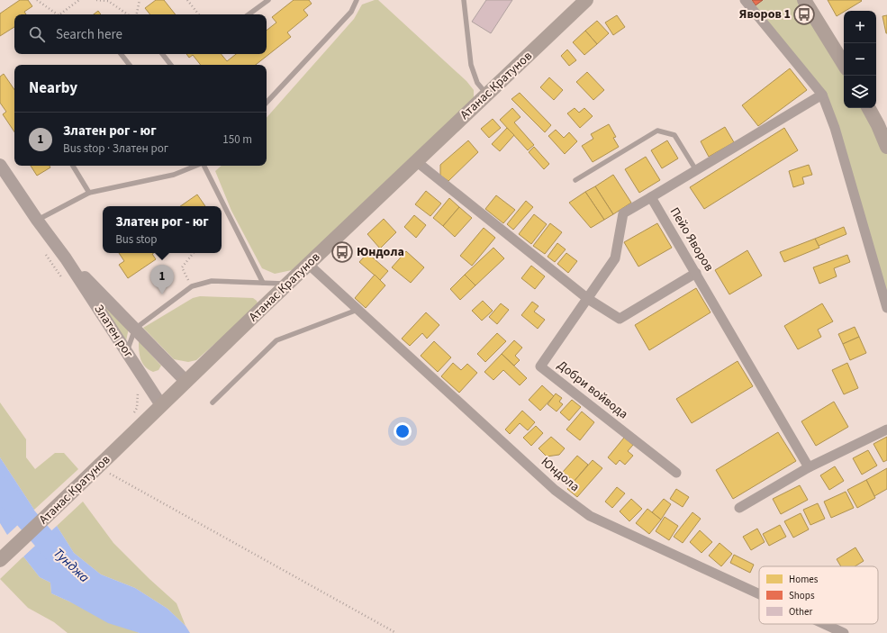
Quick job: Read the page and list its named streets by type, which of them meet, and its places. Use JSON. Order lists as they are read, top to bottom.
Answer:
{
  "streets": {
    "main road": ["Атанас Кратунов"],
    "street": [
      "Пейо Яворов",
      "Златен рог",
      "Добри войвода",
      "Юндола"
    ]
  },
  "crossings": [
    ["Атанас Кратунов", "Златен рог"],
    ["Атанас Кратунов", "Юндола"],
    ["Пейо Яворов", "Добри войвода"]
  ],
  "water": ["Тунджа"],
  "places": {
    "bus stop": ["Яворов 1", "Юндола"]
  },
  "legend": ["Homes", "Shops", "Other"],
  "page": {
    "map_buttons": ["+", "−"],
    "search": "Search here",
    "heading": "Nearby",
    "list": [
      {
        "mark": "1",
        "name": "Златен рог - юг",
        "note": "Bus stop · Златен рог",
        "value": "150 m"
      }
    ],
    "popup": ["Златен рог - юг", "Bus stop"],
    "pins": "1"
  }
}
